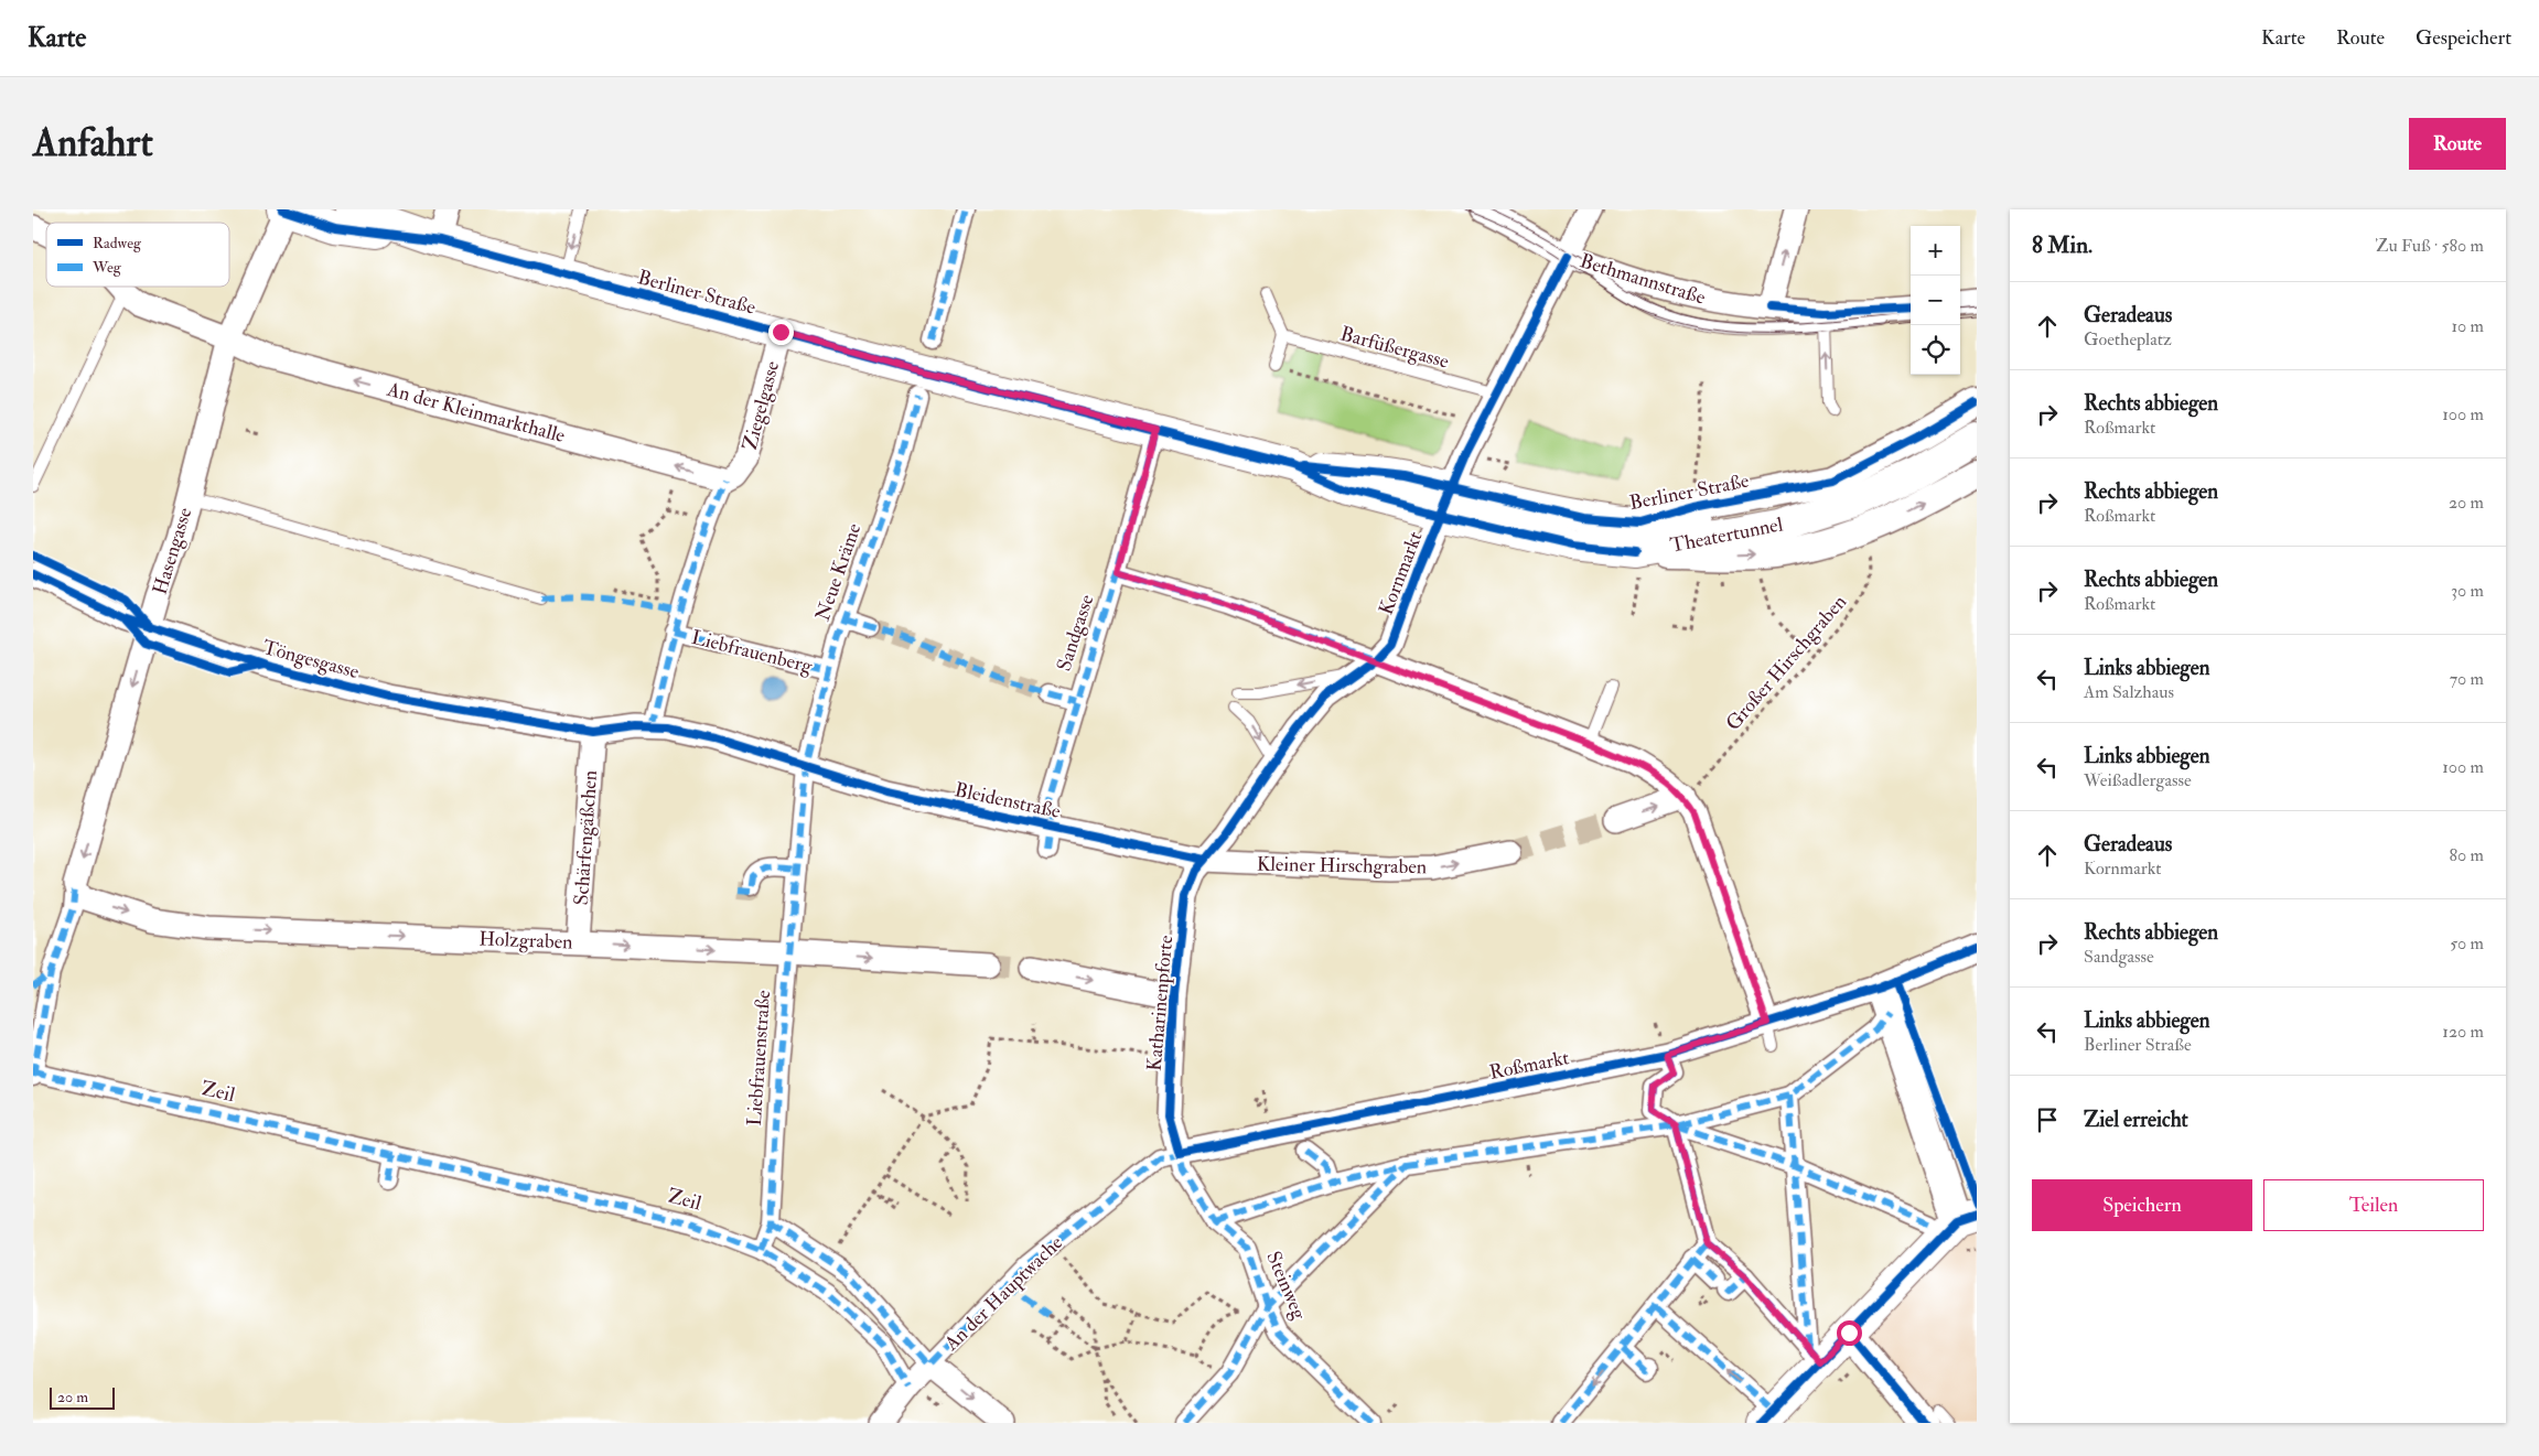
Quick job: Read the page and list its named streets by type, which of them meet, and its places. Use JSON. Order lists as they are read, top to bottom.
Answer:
{
  "streets": {
    "main road": ["Berliner Straße", "Theatertunnel"],
    "street": [
      "Bethmannstraße",
      "Ziegelgasse",
      "An der Kleinmarkthalle",
      "Hasengasse",
      "Neue Kräme",
      "Kornmarkt",
      "Sandgasse",
      "Liebfrauenberg",
      "Töngesgasse",
      "Bleidenstraße",
      "Schärfengäßchen",
      "Kleiner Hirschgraben",
      "Holzgraben",
      "Katharinenpforte",
      "Liebfrauenstraße",
      "Roßmarkt",
      "Zeil",
      "Steinweg",
      "An der Hauptwache"
    ],
    "lane": ["Barfüßergasse"],
    "path": ["Großer Hirschgraben"]
  },
  "crossings": [
    ["Bethmannstraße", "Kornmarkt"],
    ["Berliner Straße", "Ziegelgasse"],
    ["Berliner Straße", "Theatertunnel"],
    ["Berliner Straße", "Hasengasse"],
    ["Berliner Straße", "Kornmarkt"],
    ["Berliner Straße", "Sandgasse"],
    ["Berliner Straße", "Großer Hirschgraben"],
    ["Barfüßergasse", "Kornmarkt"],
    ["Ziegelgasse", "An der Kleinmarkthalle"],
    ["An der Kleinmarkthalle", "Hasengasse"],
    ["Hasengasse", "Töngesgasse"],
    ["Hasengasse", "Holzgraben"],
    ["Hasengasse", "Zeil"],
    ["Neue Kräme", "Liebfrauenberg"],
    ["Neue Kräme", "Bleidenstraße"],
    ["Neue Kräme", "Liebfrauenstraße"],
    ["Kornmarkt", "Bleidenstraße"],
    ["Kornmarkt", "Kleiner Hirschgraben"],
    ["Kornmarkt", "Katharinenpforte"],
    ["Sandgasse", "Bleidenstraße"],
    ["Töngesgasse", "Schärfengäßchen"],
    ["Bleidenstraße", "Kleiner Hirschgraben"],
    ["Bleidenstraße", "Katharinenpforte"],
    ["Bleidenstraße", "Liebfrauenstraße"],
    ["Schärfengäßchen", "Holzgraben"],
    ["Kleiner Hirschgraben", "Katharinenpforte"],
    ["Holzgraben", "Liebfrauenstraße"],
    ["Katharinenpforte", "Roßmarkt"],
    ["Katharinenpforte", "Steinweg"],
    ["Katharinenpforte", "An der Hauptwache"],
    ["Liebfrauenstraße", "Zeil"],
    ["Roßmarkt", "Steinweg"],
    ["Roßmarkt", "An der Hauptwache"],
    ["Steinweg", "An der Hauptwache"]
  ],
  "one_way": ["An der Kleinmarkthalle", "Holzgraben"],
  "legend": ["Radweg", "Weg"],
  "scale_bar": "20 m",
  "page": {
    "header": "Karte",
    "nav": ["Karte", "Route", "Gespeichert"],
    "buttons": [
      "Route",
      ["Speichern", "Teilen"]
    ],
    "title": "Anfahrt",
    "heading": ["8 Min.", "Zu Fuß · 580 m"],
    "map_buttons": ["+", "−"],
    "list": [
      ["Geradeaus", "Goetheplatz", "10 m"],
      ["Rechts abbiegen", "Roßmarkt", "100 m"],
      ["Rechts abbiegen", "Roßmarkt", "20 m"],
      ["Rechts abbiegen", "Roßmarkt", "30 m"],
      ["Links abbiegen", "Am Salzhaus", "70 m"],
      ["Links abbiegen", "Weißadlergasse", "100 m"],
      ["Geradeaus", "Kornmarkt", "80 m"],
      ["Rechts abbiegen", "Sandgasse", "50 m"],
      ["Links abbiegen", "Berliner Straße", "120 m"],
      "Ziel erreicht"
    ],
    "scale": "20 m"
  }
}
